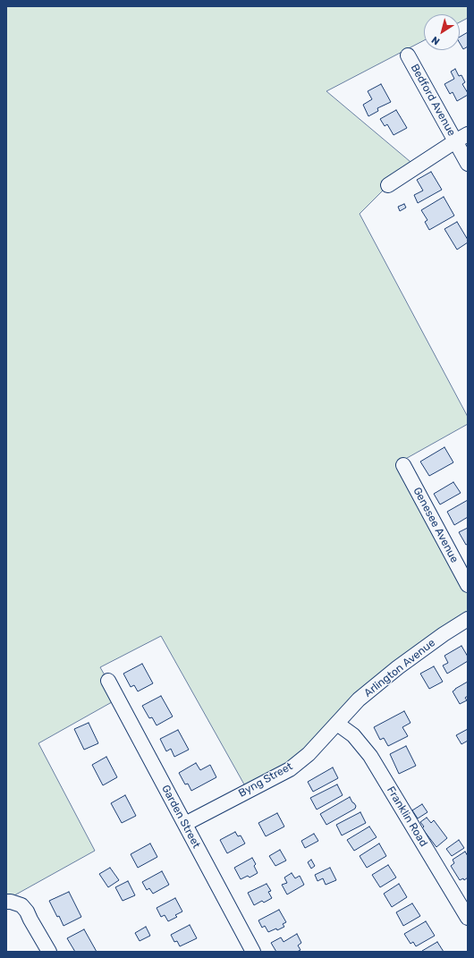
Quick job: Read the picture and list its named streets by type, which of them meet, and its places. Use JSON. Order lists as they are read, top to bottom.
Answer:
{
  "streets": {
    "street": [
      "Bedford Avenue",
      "Genesee Avenue",
      "Arlington Avenue",
      "Byng Street",
      "Garden Street",
      "Franklin Road"
    ]
  },
  "crossings": [
    ["Arlington Avenue", "Byng Street"],
    ["Arlington Avenue", "Franklin Road"],
    ["Byng Street", "Garden Street"],
    ["Byng Street", "Franklin Road"]
  ],
  "north": "bottom left"
}
